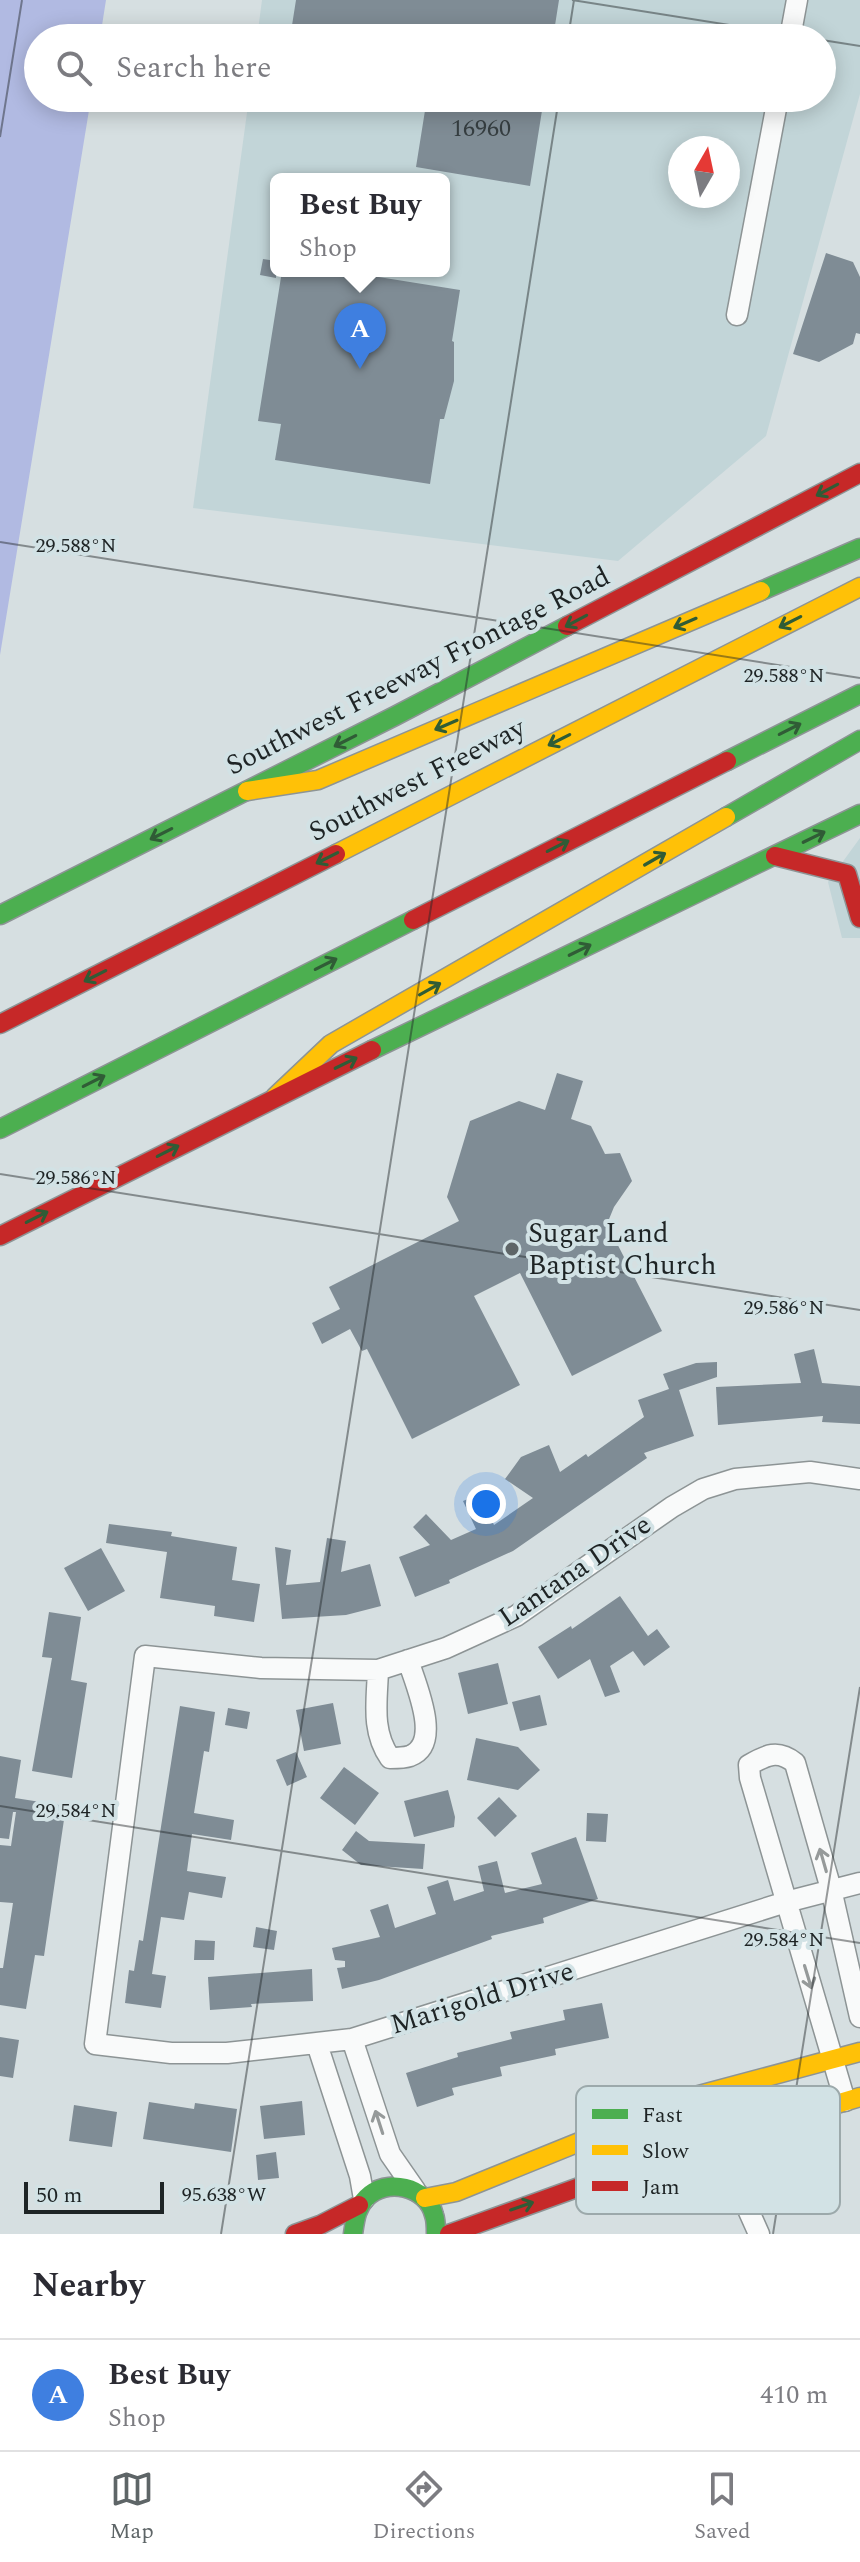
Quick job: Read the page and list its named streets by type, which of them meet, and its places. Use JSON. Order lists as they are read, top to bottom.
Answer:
{
  "streets": {
    "main road": ["Southwest Freeway Frontage Road", "Southwest Freeway"],
    "street": ["Lantana Drive", "Marigold Drive"]
  },
  "crossings": [
    ["Lantana Drive", "Marigold Drive"]
  ],
  "places": ["Sugar Land Baptist Church"],
  "house_numbers": ["16960"],
  "legend": ["Fast", "Slow", "Jam"],
  "scale_bar": "50 m",
  "north": "top",
  "page": {
    "search": "Search here",
    "popup": ["Best Buy", "Shop"],
    "pins": "A",
    "scale": "50 m",
    "heading": "Nearby",
    "list": [
      {
        "mark": "A",
        "name": "Best Buy",
        "note": "Shop",
        "value": "410 m"
      }
    ],
    "nav": ["Map", "Directions", "Saved"]
  },
  "coordinates": [
    "29.588°N",
    "29.586°N",
    "29.584°N",
    "95.638°W"
  ]
}
